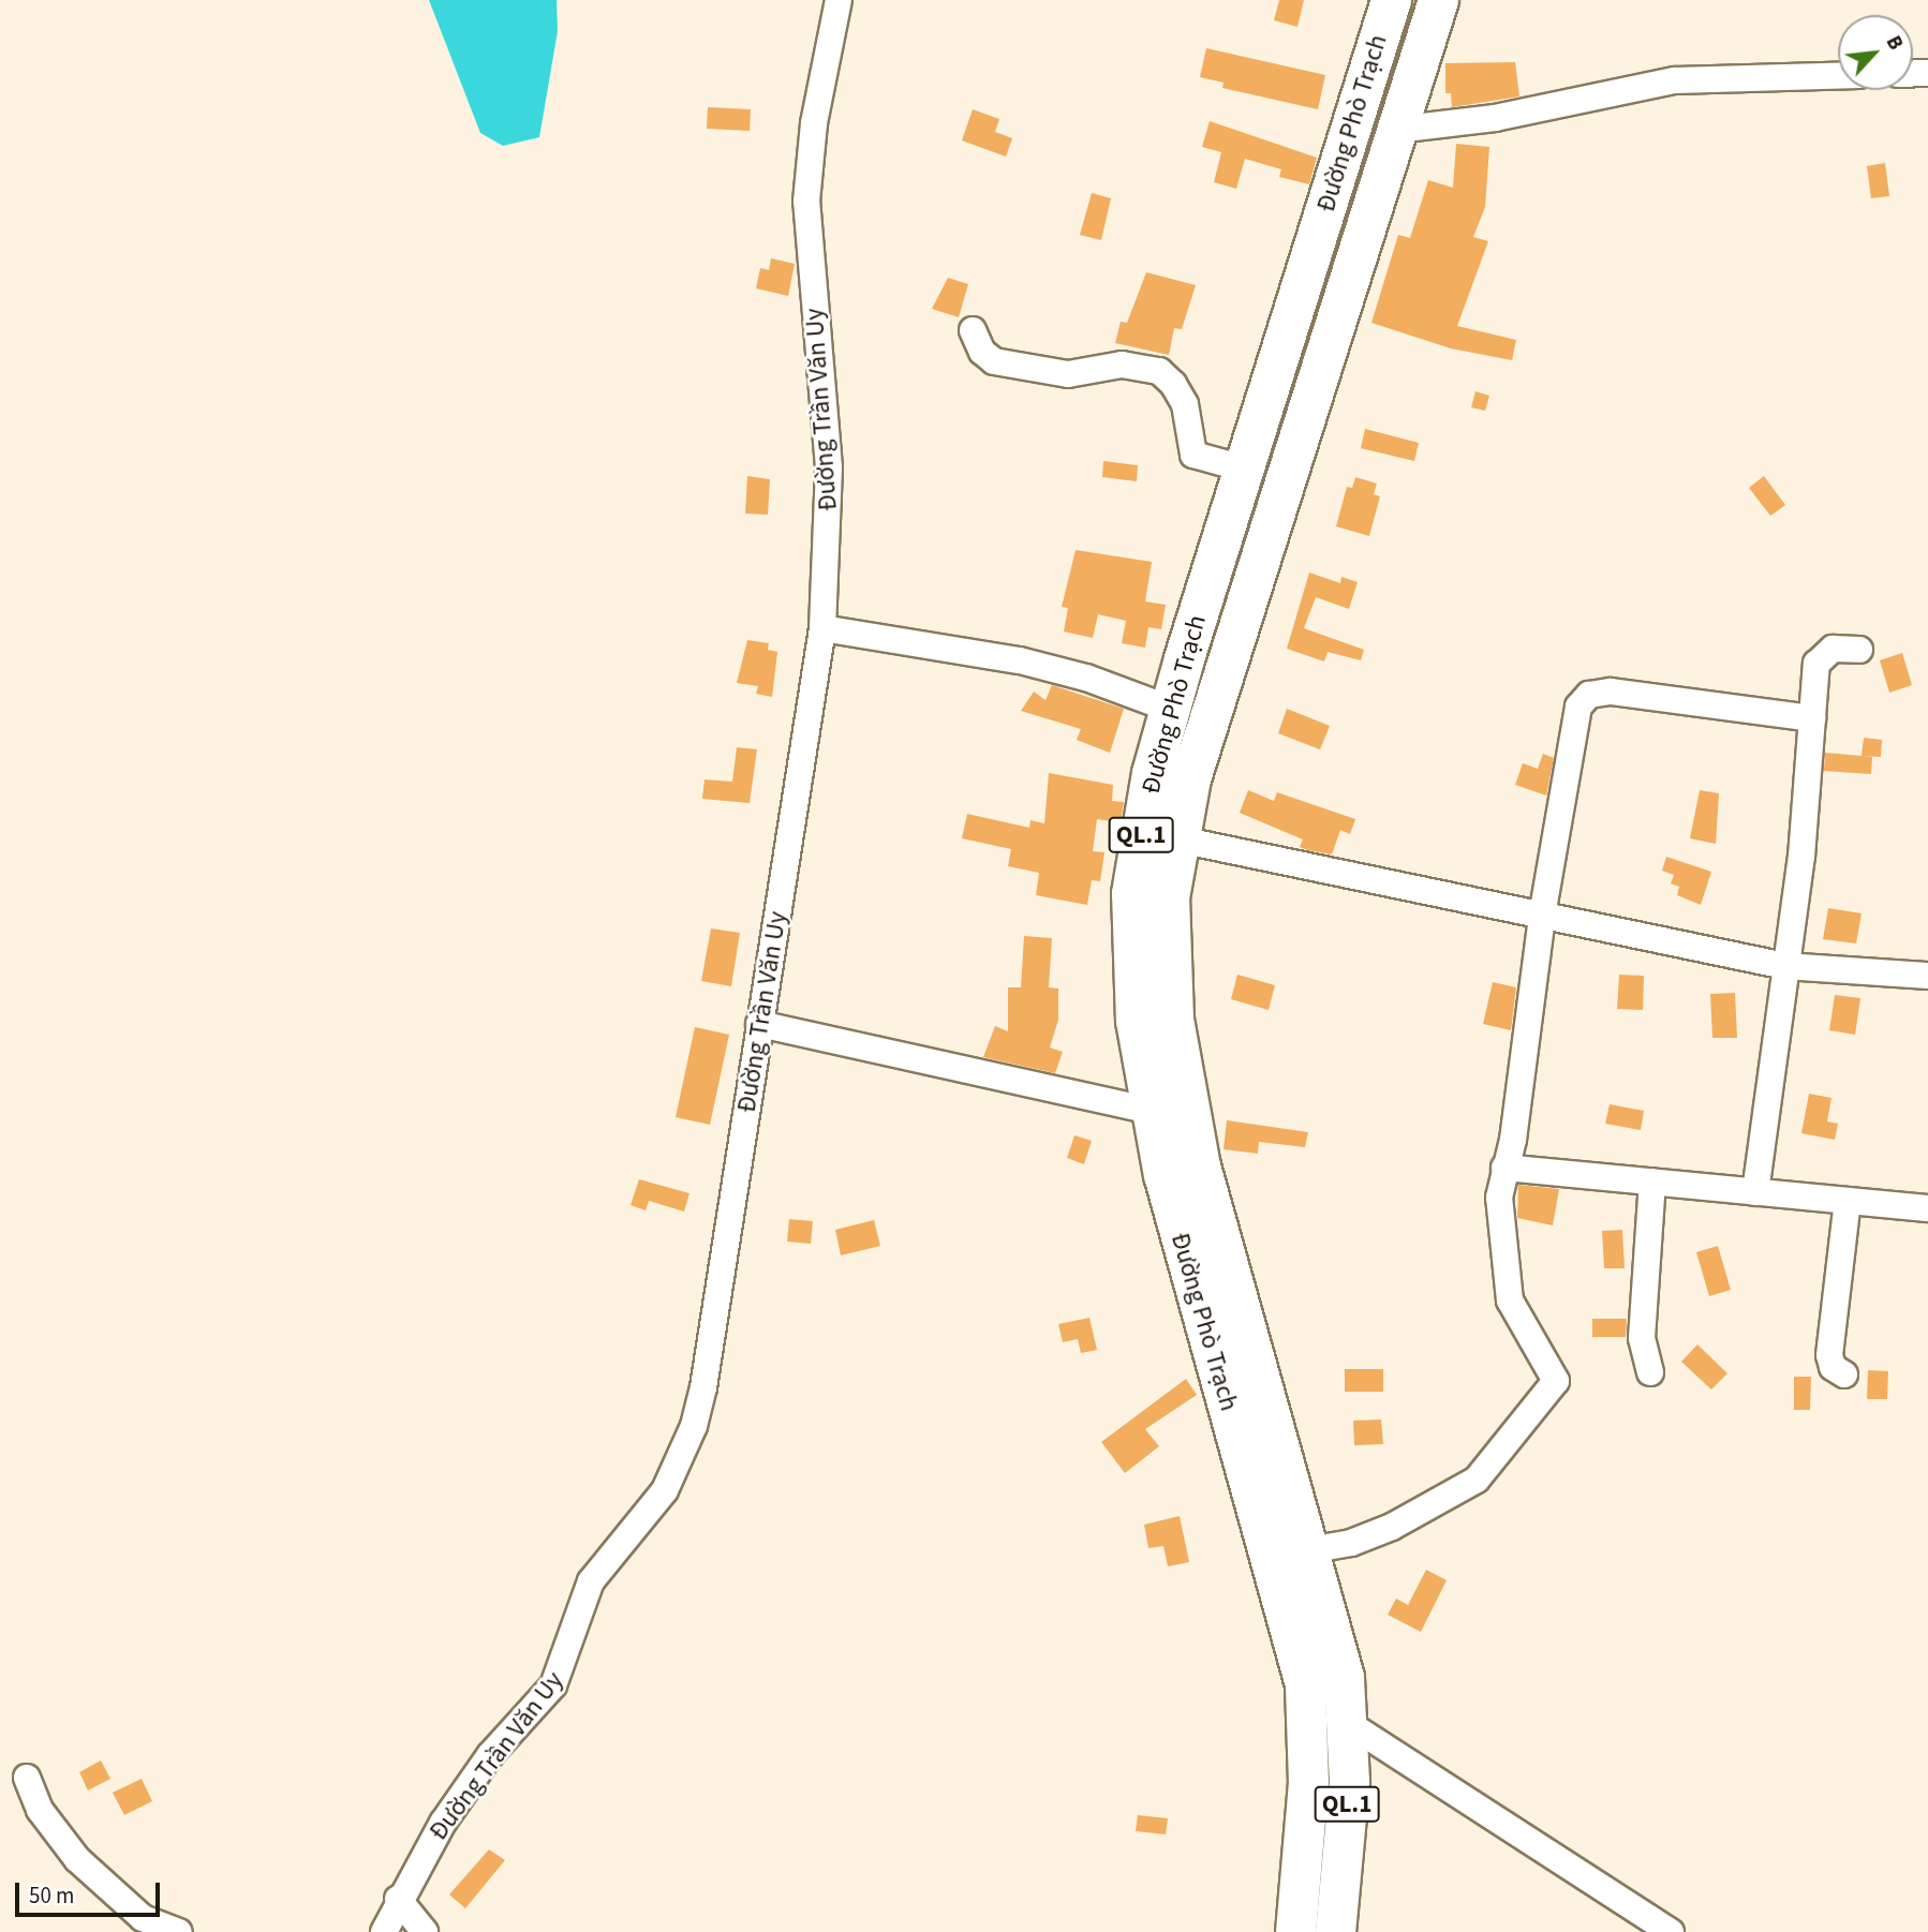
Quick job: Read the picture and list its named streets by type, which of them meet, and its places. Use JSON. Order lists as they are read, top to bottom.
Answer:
{
  "streets": {
    "highway": ["Đường Phò Trạch", "QL.1"],
    "street": ["Đường Trần Văn Uy"]
  },
  "crossings": [
    ["Đường Phò Trạch", "QL.1"]
  ],
  "scale_bar": "50 m",
  "north": "top right"
}
